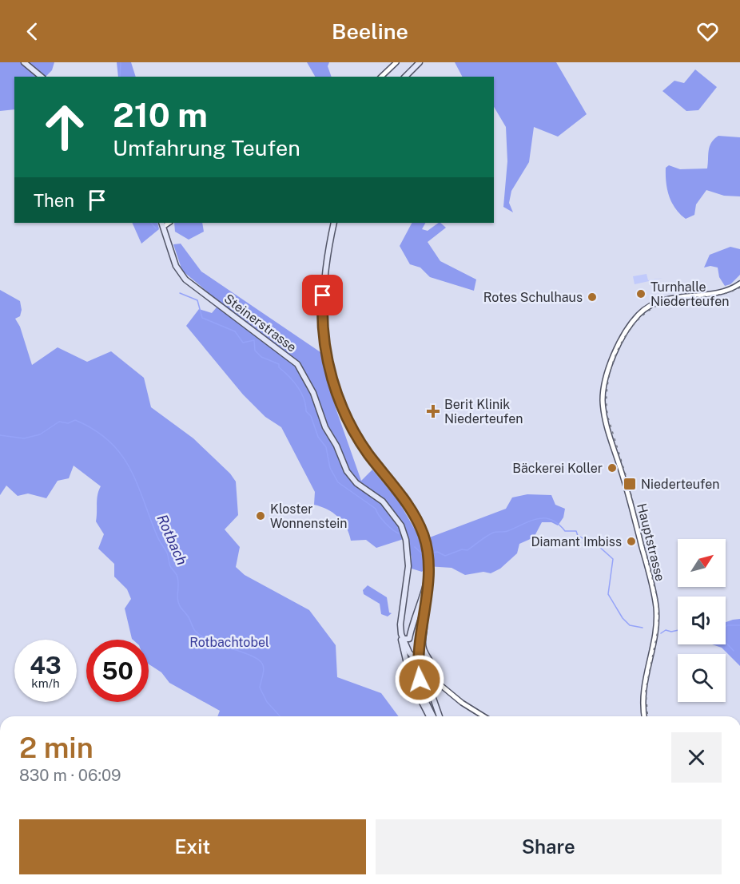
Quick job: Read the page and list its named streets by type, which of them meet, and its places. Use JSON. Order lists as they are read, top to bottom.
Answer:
{
  "streets": {
    "main road": ["Steinerstrasse"],
    "street": ["Hauptstrasse"]
  },
  "water": ["Rotbach"],
  "parks": ["Rotbachtobel"],
  "places": {
    "other": [
      "Turnhalle Niederteufen",
      "Rotes Schulhaus",
      "Bäckerei Koller",
      "Kloster Wonnenstein",
      "Diamant Imbiss"
    ],
    "health": ["Berit Klinik Niederteufen"],
    "transit": ["Niederteufen"]
  },
  "north": "top right",
  "page": {
    "header": "Beeline",
    "turn": ["210 m", "Umfahrung Teufen"],
    "then": "Then",
    "speed": "43 km/h",
    "limit": "50",
    "heading": ["2 min", "830 m · 06:09"],
    "buttons": ["Exit", "Share"]
  }
}
